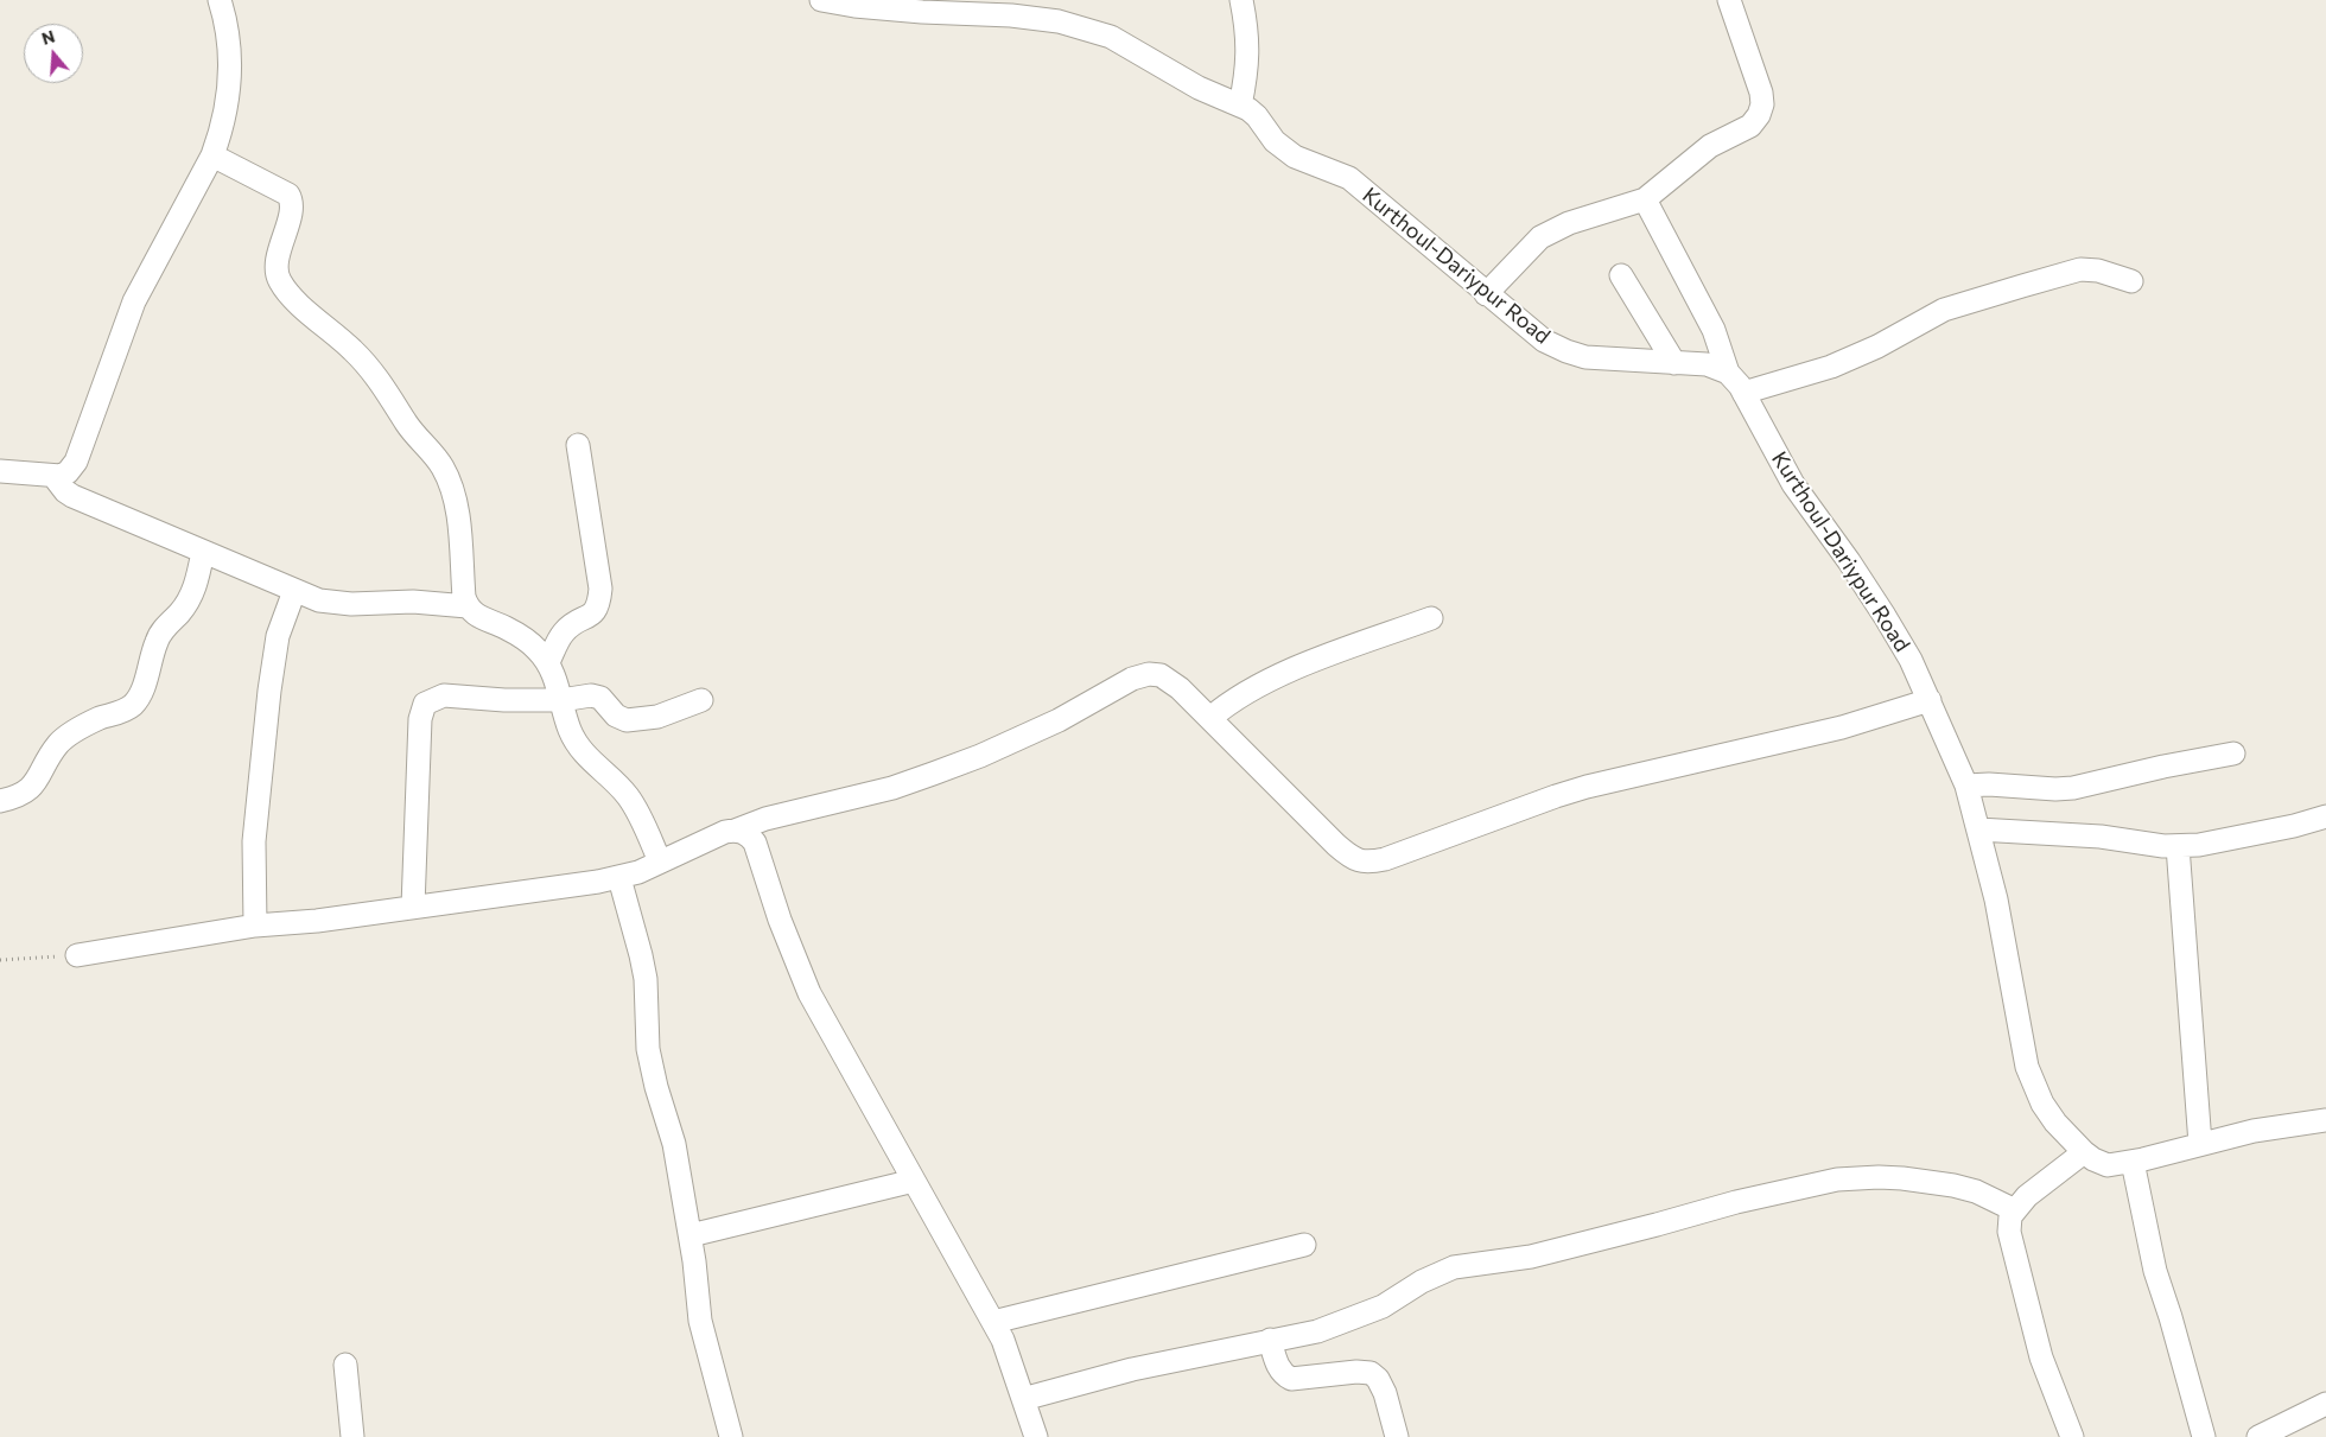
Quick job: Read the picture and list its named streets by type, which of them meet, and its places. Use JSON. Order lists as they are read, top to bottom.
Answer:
{
  "streets": {
    "street": ["Kurthoul-Dariypur Road"]
  },
  "north": "top"
}
